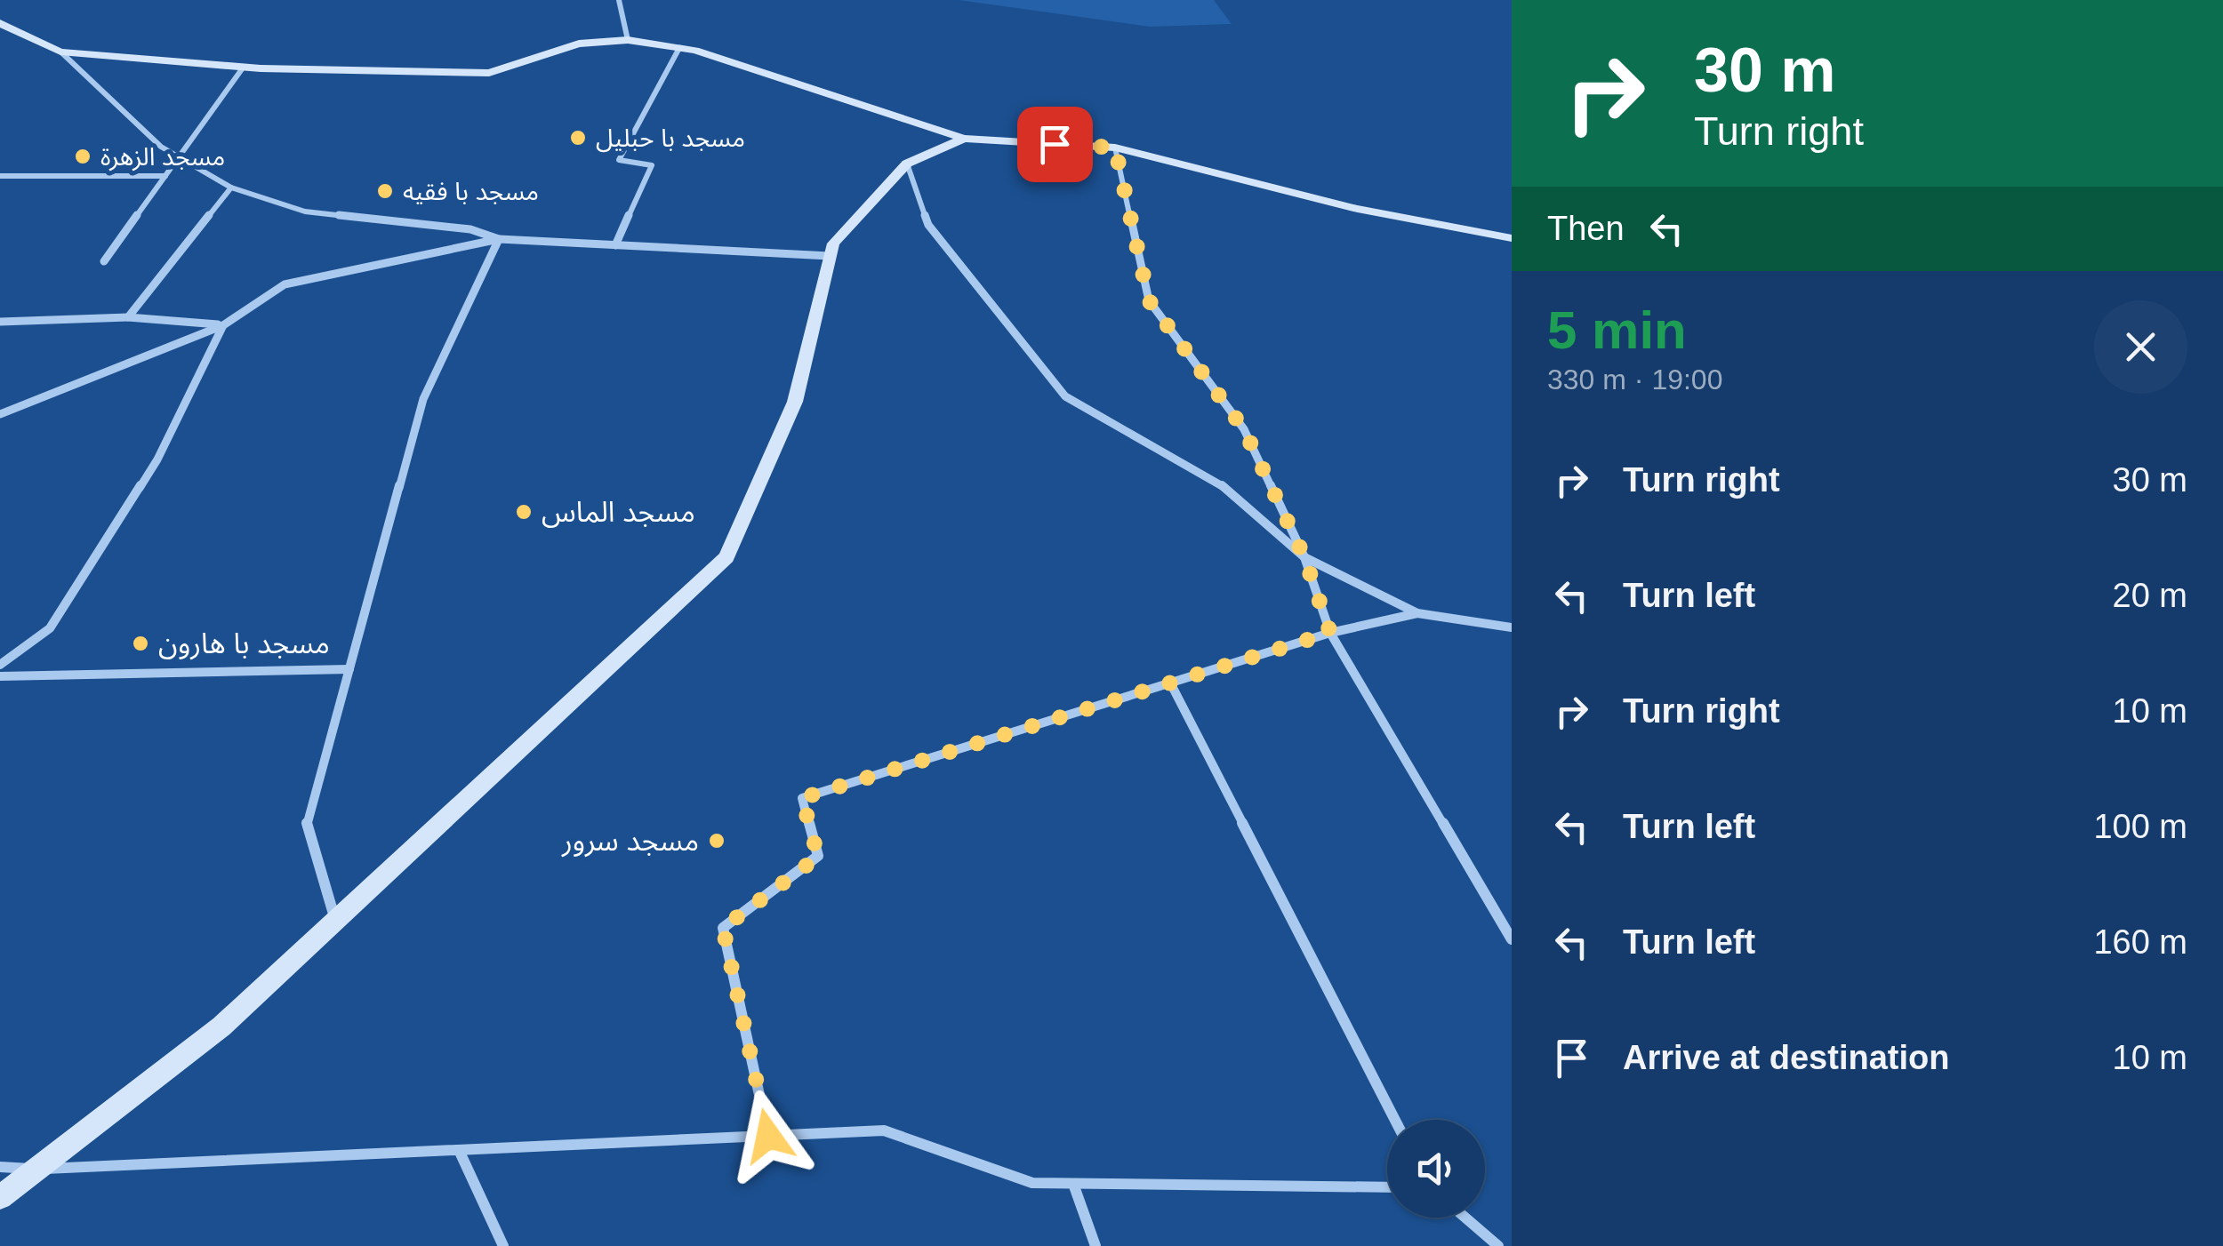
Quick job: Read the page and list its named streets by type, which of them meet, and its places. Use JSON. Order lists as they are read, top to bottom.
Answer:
{
  "places": [
    "مسجد با حبليل",
    "مسجد الزهرة",
    "مسجد با فقيه",
    "مسجد الماس",
    "مسجد با هارون",
    "مسجد سرور"
  ],
  "page": {
    "turn": ["30 m", "Turn right"],
    "then": "Then",
    "heading": ["5 min", "330 m · 19:00"],
    "list": [
      {
        "name": "Turn right",
        "value": "30 m"
      },
      {
        "name": "Turn left",
        "value": "20 m"
      },
      {
        "name": "Turn right",
        "value": "10 m"
      },
      {
        "name": "Turn left",
        "value": "100 m"
      },
      {
        "name": "Turn left",
        "value": "160 m"
      },
      {
        "name": "Arrive at destination",
        "value": "10 m"
      }
    ]
  }
}
